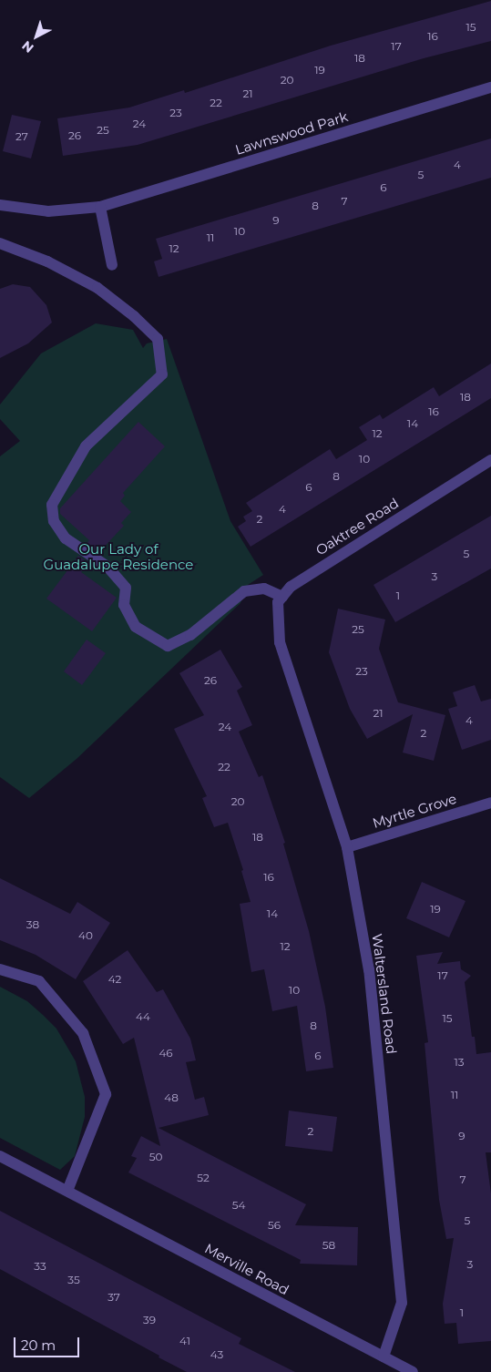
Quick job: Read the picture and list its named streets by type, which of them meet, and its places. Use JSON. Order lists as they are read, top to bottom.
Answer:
{
  "streets": {
    "street": [
      "Lawnswood Park",
      "Oaktree Road",
      "Myrtle Grove",
      "Waltersland Road",
      "Merville Road"
    ]
  },
  "crossings": [
    ["Oaktree Road", "Waltersland Road"],
    ["Myrtle Grove", "Waltersland Road"],
    ["Waltersland Road", "Merville Road"]
  ],
  "parks": ["Our Lady of Guadalupe Residence"],
  "house_numbers": [
    "15",
    "16",
    "17",
    "18",
    "19",
    "20",
    "21",
    "22",
    "23",
    "24",
    "25",
    "26",
    "27",
    "4",
    "5",
    "6",
    "7",
    "8",
    "9",
    "10",
    "11",
    "12",
    "18",
    "16",
    "14",
    "12",
    "10",
    "8",
    "6",
    "4",
    "2",
    "5",
    "3",
    "1",
    "25",
    "23",
    "26",
    "21",
    "4",
    "24",
    "2",
    "22",
    "20",
    "18",
    "16",
    "19",
    "14",
    "38",
    "40",
    "12",
    "17",
    "42",
    "10",
    "44",
    "15",
    "8",
    "46",
    "6",
    "13",
    "11",
    "48",
    "2",
    "9",
    "50",
    "52",
    "7",
    "54",
    "5",
    "56",
    "58",
    "3",
    "33",
    "35",
    "37",
    "1",
    "39",
    "41",
    "43"
  ],
  "scale_bar": "20 m",
  "north": "bottom left"
}
